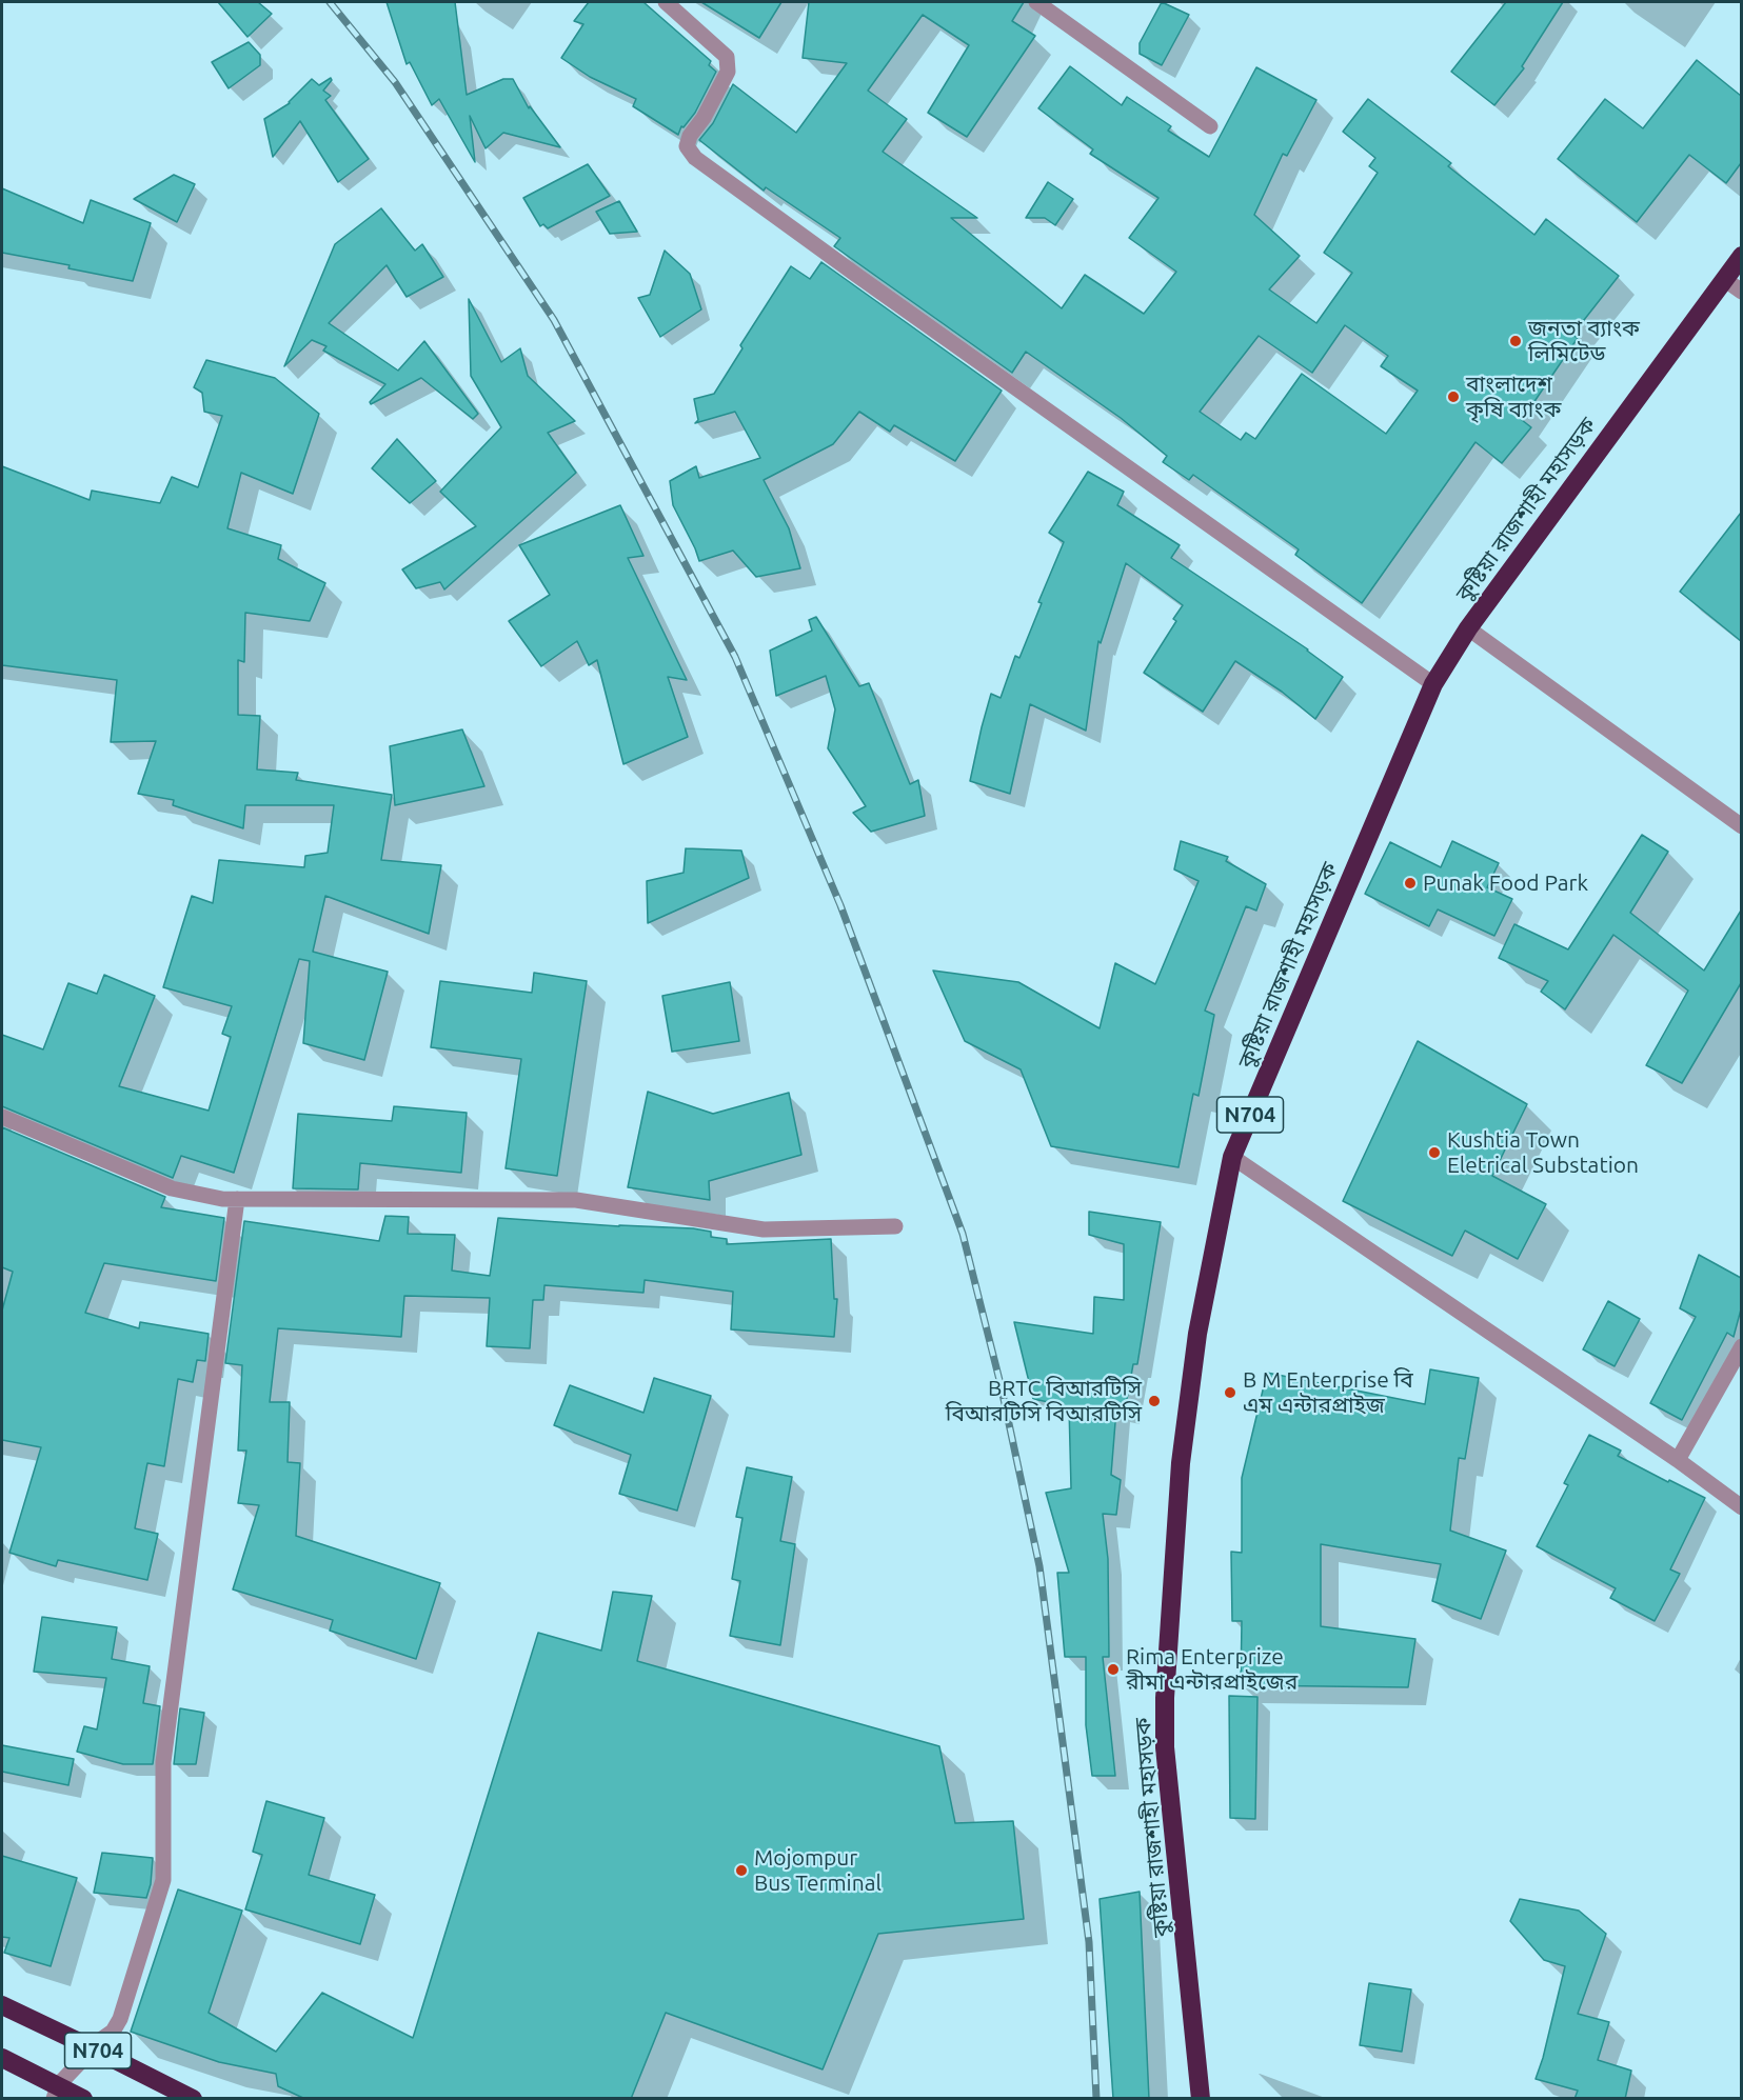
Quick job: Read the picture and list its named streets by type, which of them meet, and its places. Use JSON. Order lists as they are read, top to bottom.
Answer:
{
  "streets": {
    "highway": ["কুষ্টিয়া রাজশাহী মহাসড়ক", "N704"]
  },
  "places": [
    "জনতা ব্যাংক লিমিটেড",
    "বাংলাদেশ কৃষি ব্যাংক",
    "Punak Food Park",
    "Kushtia Town Eletrical Substation",
    "B M Enterprise বি এম এন্টারপ্রাইজ",
    "BRTC বিআরটিসি বিআরটিসি বিআরটিসি",
    "Rima Enterprize রীমা এন্টারপ্রাইজের",
    "Mojompur Bus Terminal"
  ]
}
